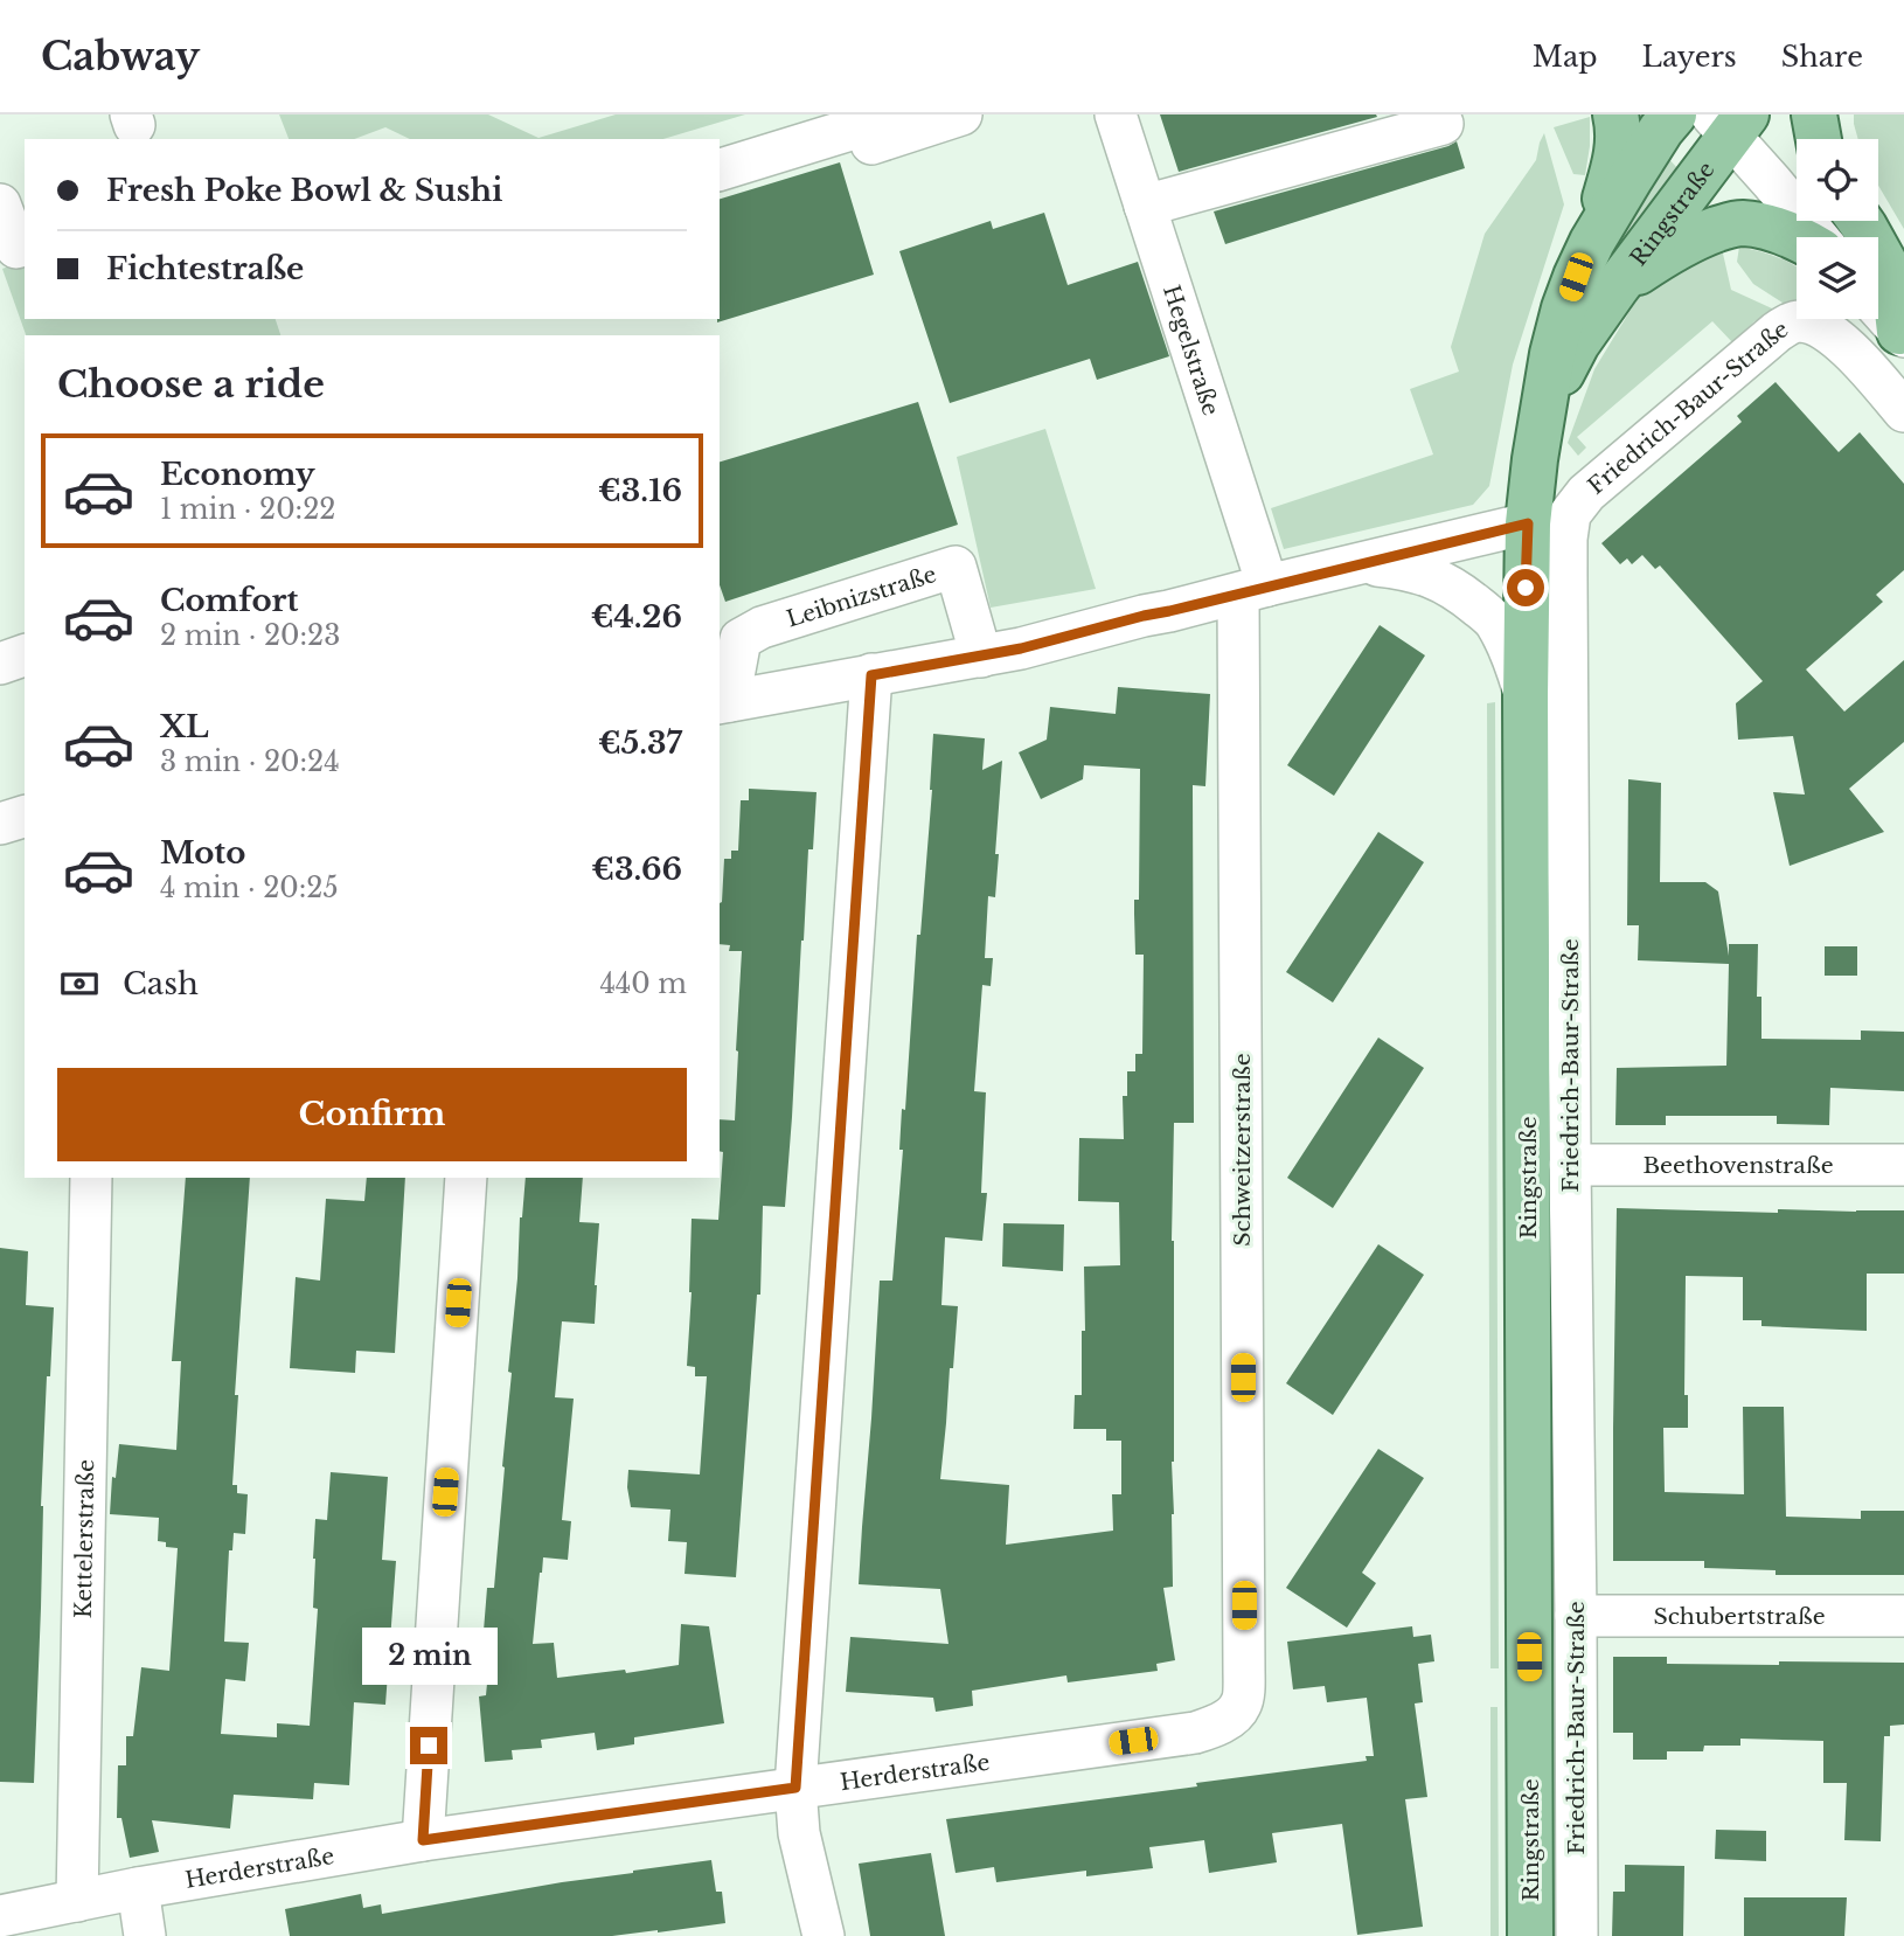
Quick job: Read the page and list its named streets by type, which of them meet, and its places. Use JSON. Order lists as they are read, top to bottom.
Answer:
{
  "streets": {
    "main road": ["Ringstraße"],
    "street": [
      "Hegelstraße",
      "Friedrich-Baur-Straße",
      "Leibnizstraße",
      "Schweitzerstraße",
      "Beethovenstraße",
      "Kettelerstraße",
      "Schubertstraße",
      "Herderstraße"
    ]
  },
  "crossings": [
    ["Ringstraße", "Leibnizstraße"],
    ["Hegelstraße", "Leibnizstraße"],
    ["Hegelstraße", "Schweitzerstraße"],
    ["Friedrich-Baur-Straße", "Beethovenstraße"],
    ["Friedrich-Baur-Straße", "Schubertstraße"],
    ["Leibnizstraße", "Schweitzerstraße"],
    ["Schweitzerstraße", "Herderstraße"],
    ["Kettelerstraße", "Herderstraße"]
  ],
  "page": {
    "header": "Cabway",
    "nav": ["Map", "Layers", "Share"],
    "banner": ["Fresh Poke Bowl & Sushi", "Fichtestraße"],
    "heading": "Choose a ride",
    "list": [
      {
        "name": "Economy",
        "note": "1 min · 20:22",
        "value": "€3.16"
      },
      {
        "name": "Comfort",
        "note": "2 min · 20:23",
        "value": "€4.26"
      },
      {
        "name": "XL",
        "note": "3 min · 20:24",
        "value": "€5.37"
      },
      {
        "name": "Moto",
        "note": "4 min · 20:25",
        "value": "€3.66"
      }
    ],
    "pay": ["Cash", "440 m"],
    "buttons": "Confirm",
    "bubble": "2 min"
  }
}
